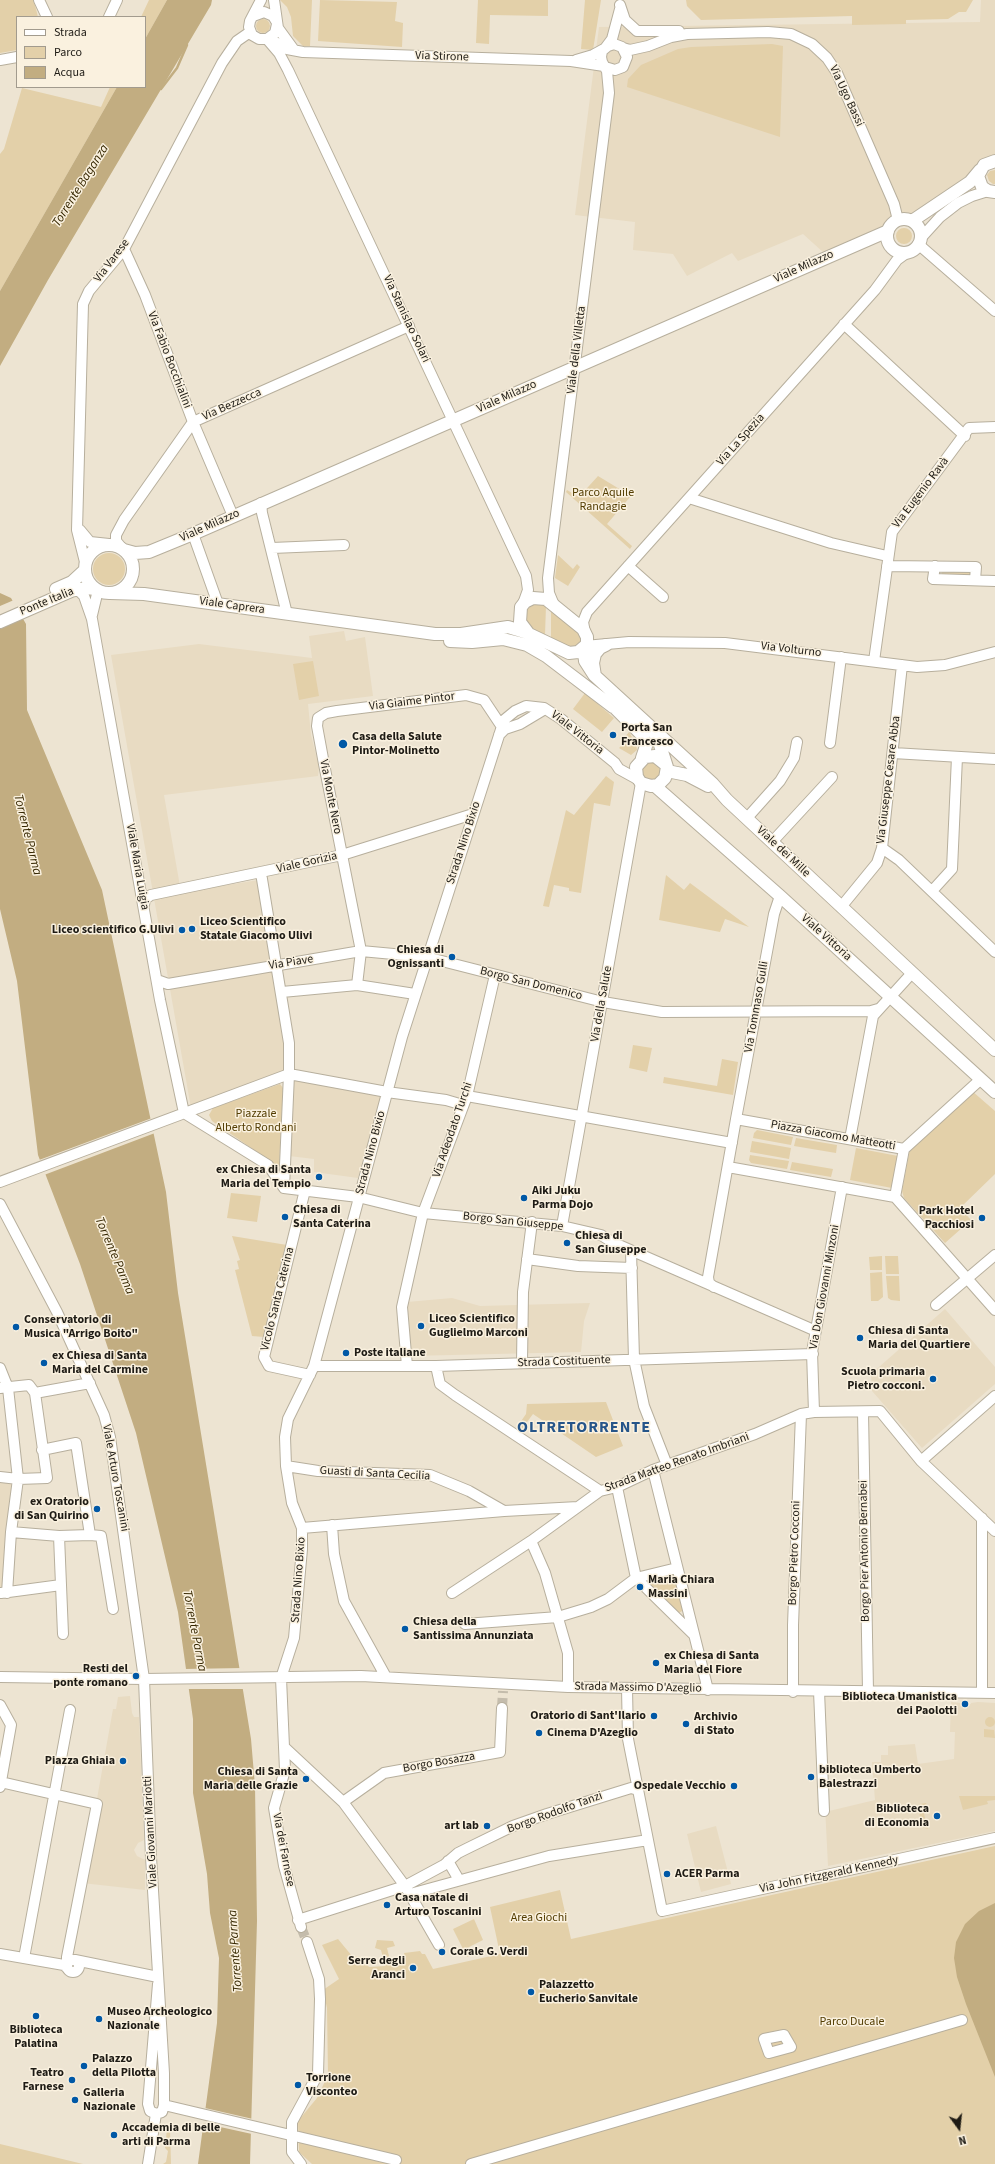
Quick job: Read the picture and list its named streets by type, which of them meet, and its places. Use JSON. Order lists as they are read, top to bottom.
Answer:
{
  "streets": {
    "main road": [
      "Viale Milazzo",
      "Via La Spezia",
      "Ponte Italia",
      "Viale Caprera",
      "Viale Vittoria",
      "Viale dei Mille"
    ],
    "street": [
      "Via Stirone",
      "Via Ugo Bassi",
      "Via Varese",
      "Via Stanislao Solari",
      "Viale della Villetta",
      "Via Fabio Bocchialini",
      "Via Bezzecca",
      "Via Eugenio Ravà",
      "Via Volturno",
      "Via Giaime Pintor",
      "Via Giuseppe Cesare Abba",
      "Via Monte Nero",
      "Strada Nino Bixio",
      "Viale Gorizia",
      "Viale Maria Luigia",
      "Via Piave",
      "Borgo San Domenico",
      "Via della Salute",
      "Via Tommaso Gulli",
      "Via Adeodato Turchi",
      "Piazza Giacomo Matteotti",
      "Borgo San Giuseppe",
      "Via Don Giovanni Minzoni",
      "Vicolo Santa Caterina",
      "Strada Costituente",
      "Strada Matteo Renato Imbriani",
      "Guasti di Santa Cecilia",
      "Viale Arturo Toscanini",
      "Borgo Pier Antonio Bernabei",
      "Borgo Pietro Cocconi",
      "Strada Massimo D'Azeglio",
      "Borgo Bosazza",
      "Borgo Rodolfo Tanzi",
      "Viale Giovanni Mariotti",
      "Via dei Farnese",
      "Via John Fitzgerald Kennedy"
    ]
  },
  "crossings": [
    ["Via Stirone", "Via Ugo Bassi"],
    ["Via Stirone", "Via Varese"],
    ["Via Stirone", "Via Stanislao Solari"],
    ["Via Stirone", "Viale della Villetta"],
    ["Via Ugo Bassi", "Viale Milazzo"],
    ["Via Ugo Bassi", "Viale della Villetta"],
    ["Via Ugo Bassi", "Via La Spezia"],
    ["Via Varese", "Viale Milazzo"],
    ["Via Varese", "Via Stanislao Solari"],
    ["Via Varese", "Via Fabio Bocchialini"],
    ["Via Varese", "Via Bezzecca"],
    ["Via Varese", "Ponte Italia"],
    ["Via Varese", "Viale Caprera"],
    ["Via Varese", "Viale Maria Luigia"],
    ["Viale Milazzo", "Via Stanislao Solari"],
    ["Viale Milazzo", "Viale della Villetta"],
    ["Viale Milazzo", "Via Fabio Bocchialini"],
    ["Viale Milazzo", "Via Bezzecca"],
    ["Viale Milazzo", "Via La Spezia"],
    ["Viale Milazzo", "Ponte Italia"],
    ["Viale Milazzo", "Viale Caprera"],
    ["Viale Milazzo", "Viale Maria Luigia"],
    ["Via Stanislao Solari", "Via Bezzecca"],
    ["Via Fabio Bocchialini", "Via Bezzecca"],
    ["Via Bezzecca", "Ponte Italia"],
    ["Via Bezzecca", "Viale Caprera"],
    ["Via Bezzecca", "Viale Maria Luigia"],
    ["Via La Spezia", "Viale dei Mille"],
    ["Via Eugenio Ravà", "Via Volturno"],
    ["Ponte Italia", "Viale Caprera"],
    ["Ponte Italia", "Viale Maria Luigia"],
    ["Viale Caprera", "Viale Maria Luigia"],
    ["Via Volturno", "Via Giuseppe Cesare Abba"],
    ["Via Volturno", "Viale dei Mille"],
    ["Via Giaime Pintor", "Via Monte Nero"],
    ["Via Giaime Pintor", "Strada Nino Bixio"],
    ["Viale Vittoria", "Strada Nino Bixio"],
    ["Viale Vittoria", "Via della Salute"],
    ["Viale Vittoria", "Via Tommaso Gulli"],
    ["Via Giuseppe Cesare Abba", "Viale dei Mille"],
    ["Via Monte Nero", "Viale Gorizia"],
    ["Via Monte Nero", "Via Piave"],
    ["Strada Nino Bixio", "Viale Gorizia"],
    ["Strada Nino Bixio", "Via Piave"],
    ["Strada Nino Bixio", "Borgo San Domenico"],
    ["Strada Nino Bixio", "Borgo San Giuseppe"],
    ["Strada Nino Bixio", "Vicolo Santa Caterina"],
    ["Strada Nino Bixio", "Strada Costituente"],
    ["Strada Nino Bixio", "Guasti di Santa Cecilia"],
    ["Strada Nino Bixio", "Strada Massimo D'Azeglio"],
    ["Strada Nino Bixio", "Via dei Farnese"],
    ["Viale Gorizia", "Viale Maria Luigia"],
    ["Viale Maria Luigia", "Via Piave"],
    ["Via Piave", "Borgo San Domenico"],
    ["Borgo San Domenico", "Via della Salute"],
    ["Borgo San Domenico", "Via Tommaso Gulli"],
    ["Borgo San Domenico", "Via Adeodato Turchi"],
    ["Via della Salute", "Borgo San Giuseppe"],
    ["Via Tommaso Gulli", "Piazza Giacomo Matteotti"],
    ["Via Adeodato Turchi", "Borgo San Giuseppe"],
    ["Via Adeodato Turchi", "Strada Costituente"],
    ["Borgo San Giuseppe", "Via Don Giovanni Minzoni"],
    ["Borgo San Giuseppe", "Vicolo Santa Caterina"],
    ["Via Don Giovanni Minzoni", "Strada Costituente"],
    ["Via Don Giovanni Minzoni", "Strada Matteo Renato Imbriani"],
    ["Vicolo Santa Caterina", "Strada Costituente"],
    ["Strada Matteo Renato Imbriani", "Borgo Pier Antonio Bernabei"],
    ["Strada Matteo Renato Imbriani", "Borgo Pietro Cocconi"],
    ["Viale Arturo Toscanini", "Strada Massimo D'Azeglio"],
    ["Viale Arturo Toscanini", "Viale Giovanni Mariotti"],
    ["Borgo Pier Antonio Bernabei", "Strada Massimo D'Azeglio"],
    ["Borgo Pietro Cocconi", "Strada Massimo D'Azeglio"],
    ["Strada Massimo D'Azeglio", "Viale Giovanni Mariotti"],
    ["Strada Massimo D'Azeglio", "Via dei Farnese"],
    ["Borgo Rodolfo Tanzi", "Via dei Farnese"]
  ],
  "districts": ["OLTRETORRENTE"],
  "water": ["Torrente Baganza", "Torrente Parma"],
  "parks": [
    "Parco Aquile Randagie",
    "Piazzale Alberto Rondani",
    "Area Giochi",
    "Parco Ducale"
  ],
  "places": [
    "Porta San Francesco",
    "Casa della Salute Pintor-Molinetto",
    "Liceo Scientifico Statale Giacomo Ulivi",
    "Liceo scientifico G.Ulivi",
    "Chiesa di Ognissanti",
    "ex Chiesa di Santa Maria del Tempio",
    "Aiki Juku Parma Dojo",
    "Chiesa di Santa Caterina",
    "Park Hotel Pacchiosi",
    "Chiesa di San Giuseppe",
    "Liceo Scientifico Guglielmo Marconi",
    "Conservatorio di Musica \"Arrigo Boito\"",
    "Chiesa di Santa Maria del Quartiere",
    "Poste italiane",
    "ex Chiesa di Santa Maria del Carmine",
    "Scuola primaria Pietro cocconi.",
    "ex Oratorio di San Quirino",
    "Maria Chiara Massini",
    "Chiesa della Santissima Annunziata",
    "ex Chiesa di Santa Maria del Fiore",
    "Resti del ponte romano",
    "Biblioteca Umanistica dei Paolotti",
    "Oratorio di Sant'Ilario",
    "Archivio di Stato",
    "Cinema D'Azeglio",
    "Piazza Ghiaia",
    "biblioteca Umberto Balestrazzi",
    "Chiesa di Santa Maria delle Grazie",
    "Ospedale Vecchio",
    "Biblioteca di Economia",
    "art lab",
    "ACER Parma",
    "Casa natale di Arturo Toscanini",
    "Corale G. Verdi",
    "Serre degli Aranci",
    "Palazzetto Eucherio Sanvitale",
    "Biblioteca Palatina",
    "Museo Archeologico Nazionale",
    "Palazzo della Pilotta",
    "Teatro Farnese",
    "Torrione Visconteo",
    "Galleria Nazionale",
    "Accademia di belle arti di Parma"
  ],
  "legend": ["Strada", "Parco", "Acqua"],
  "north": "bottom"
}
